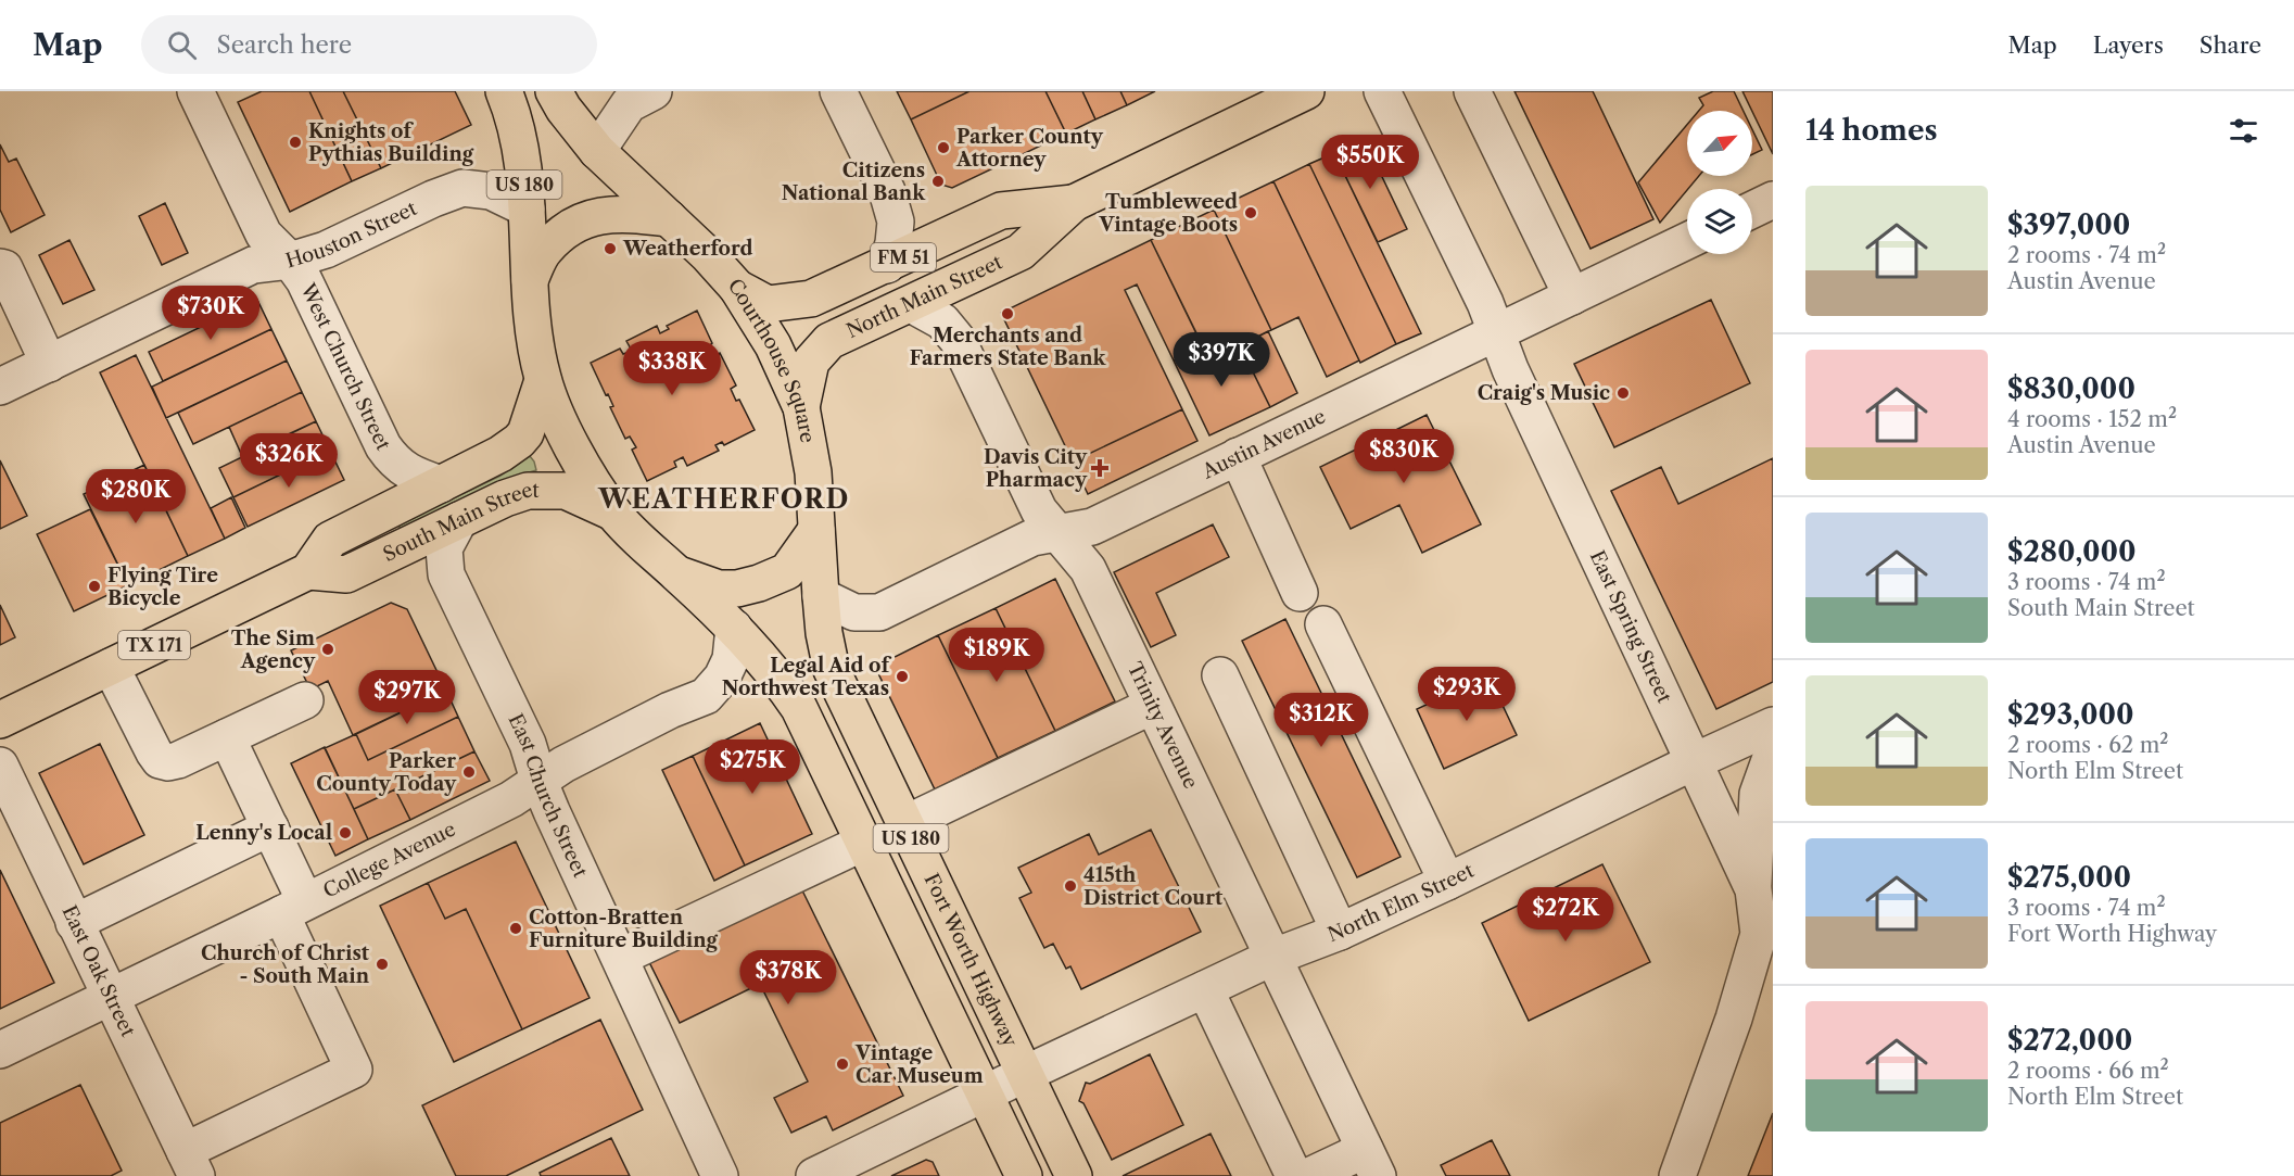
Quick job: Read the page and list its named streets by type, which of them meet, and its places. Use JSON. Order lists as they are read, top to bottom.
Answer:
{
  "streets": {
    "main road": [
      "US 180",
      "FM 51",
      "North Main Street",
      "Courthouse Square",
      "South Main Street",
      "TX 171",
      "Fort Worth Highway"
    ],
    "street": [
      "Houston Street",
      "West Church Street",
      "Austin Avenue",
      "East Spring Street",
      "Trinity Avenue",
      "East Church Street",
      "College Avenue",
      "North Elm Street",
      "East Oak Street"
    ]
  },
  "crossings": [
    ["US 180", "Houston Street"],
    ["US 180", "Courthouse Square"],
    ["US 180", "Austin Avenue"],
    ["US 180", "South Main Street"],
    ["US 180", "College Avenue"],
    ["US 180", "North Elm Street"],
    ["US 180", "Fort Worth Highway"],
    ["Houston Street", "West Church Street"],
    ["North Main Street", "Courthouse Square"],
    ["North Main Street", "Trinity Avenue"],
    ["West Church Street", "South Main Street"],
    ["Austin Avenue", "East Spring Street"],
    ["Austin Avenue", "Trinity Avenue"],
    ["Austin Avenue", "Fort Worth Highway"],
    ["South Main Street", "East Church Street"],
    ["East Spring Street", "North Elm Street"],
    ["Trinity Avenue", "North Elm Street"],
    ["East Church Street", "College Avenue"],
    ["College Avenue", "East Oak Street"],
    ["North Elm Street", "Fort Worth Highway"]
  ],
  "districts": ["WEATHERFORD"],
  "places": {
    "other": [
      "Knights of Pythias Building",
      "Parker County Attorney",
      "Citizens National Bank",
      "Tumbleweed Vintage Boots",
      "Weatherford",
      "Merchants and Farmers State Bank",
      "Craig's Music",
      "Flying Tire Bicycle",
      "The Sim Agency",
      "Legal Aid of Northwest Texas",
      "Parker County Today",
      "Lenny's Local",
      "415th District Court",
      "Cotton-Bratten Furniture Building",
      "Church of Christ - South Main",
      "Vintage Car Museum"
    ],
    "health": ["Davis City Pharmacy"]
  },
  "north": "top right",
  "page": {
    "header": "Map",
    "search": "Search here",
    "nav": ["Map", "Layers", "Share"],
    "heading": "14 homes",
    "price": [
      "$550K",
      "$730K",
      "$397K",
      "$338K",
      "$830K",
      "$326K",
      "$280K",
      "$189K",
      "$293K",
      "$297K",
      "$312K",
      "$275K",
      "$272K",
      "$378K"
    ],
    "list": [
      {
        "name": "$397,000",
        "note": "2 rooms · 74 m² · Austin Avenue"
      },
      {
        "name": "$830,000",
        "note": "4 rooms · 152 m² · Austin Avenue"
      },
      {
        "name": "$280,000",
        "note": "3 rooms · 74 m² · South Main Street"
      },
      {
        "name": "$293,000",
        "note": "2 rooms · 62 m² · North Elm Street"
      },
      {
        "name": "$275,000",
        "note": "3 rooms · 74 m² · Fort Worth Highway"
      },
      {
        "name": "$272,000",
        "note": "2 rooms · 66 m² · North Elm Street"
      }
    ]
  }
}
